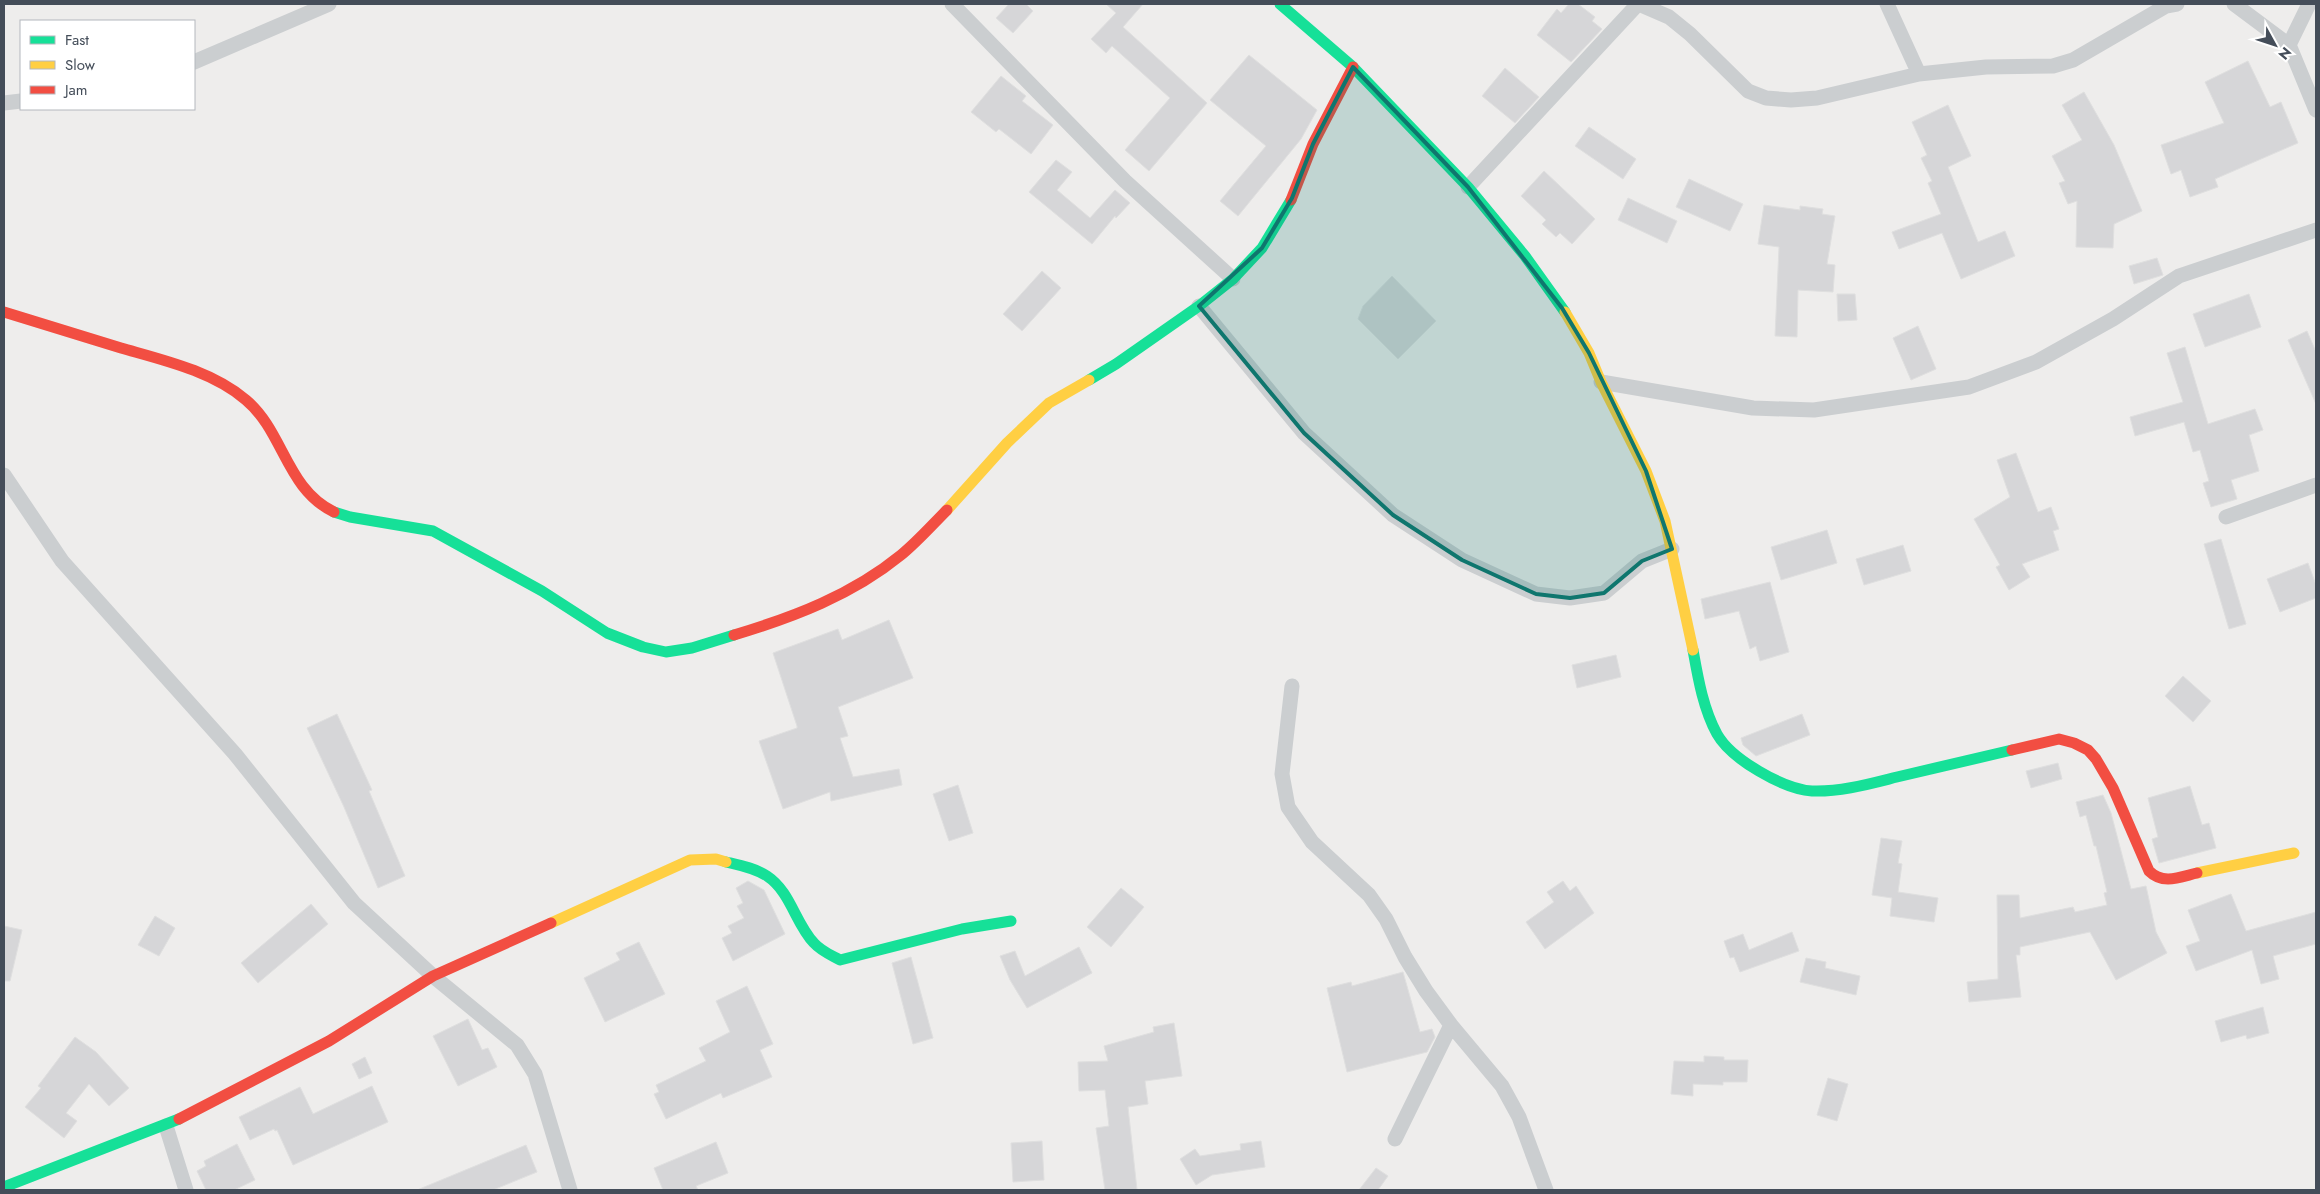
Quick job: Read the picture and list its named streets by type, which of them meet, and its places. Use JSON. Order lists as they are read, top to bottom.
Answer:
{
  "legend": ["Fast", "Slow", "Jam"],
  "north": "bottom right"
}
